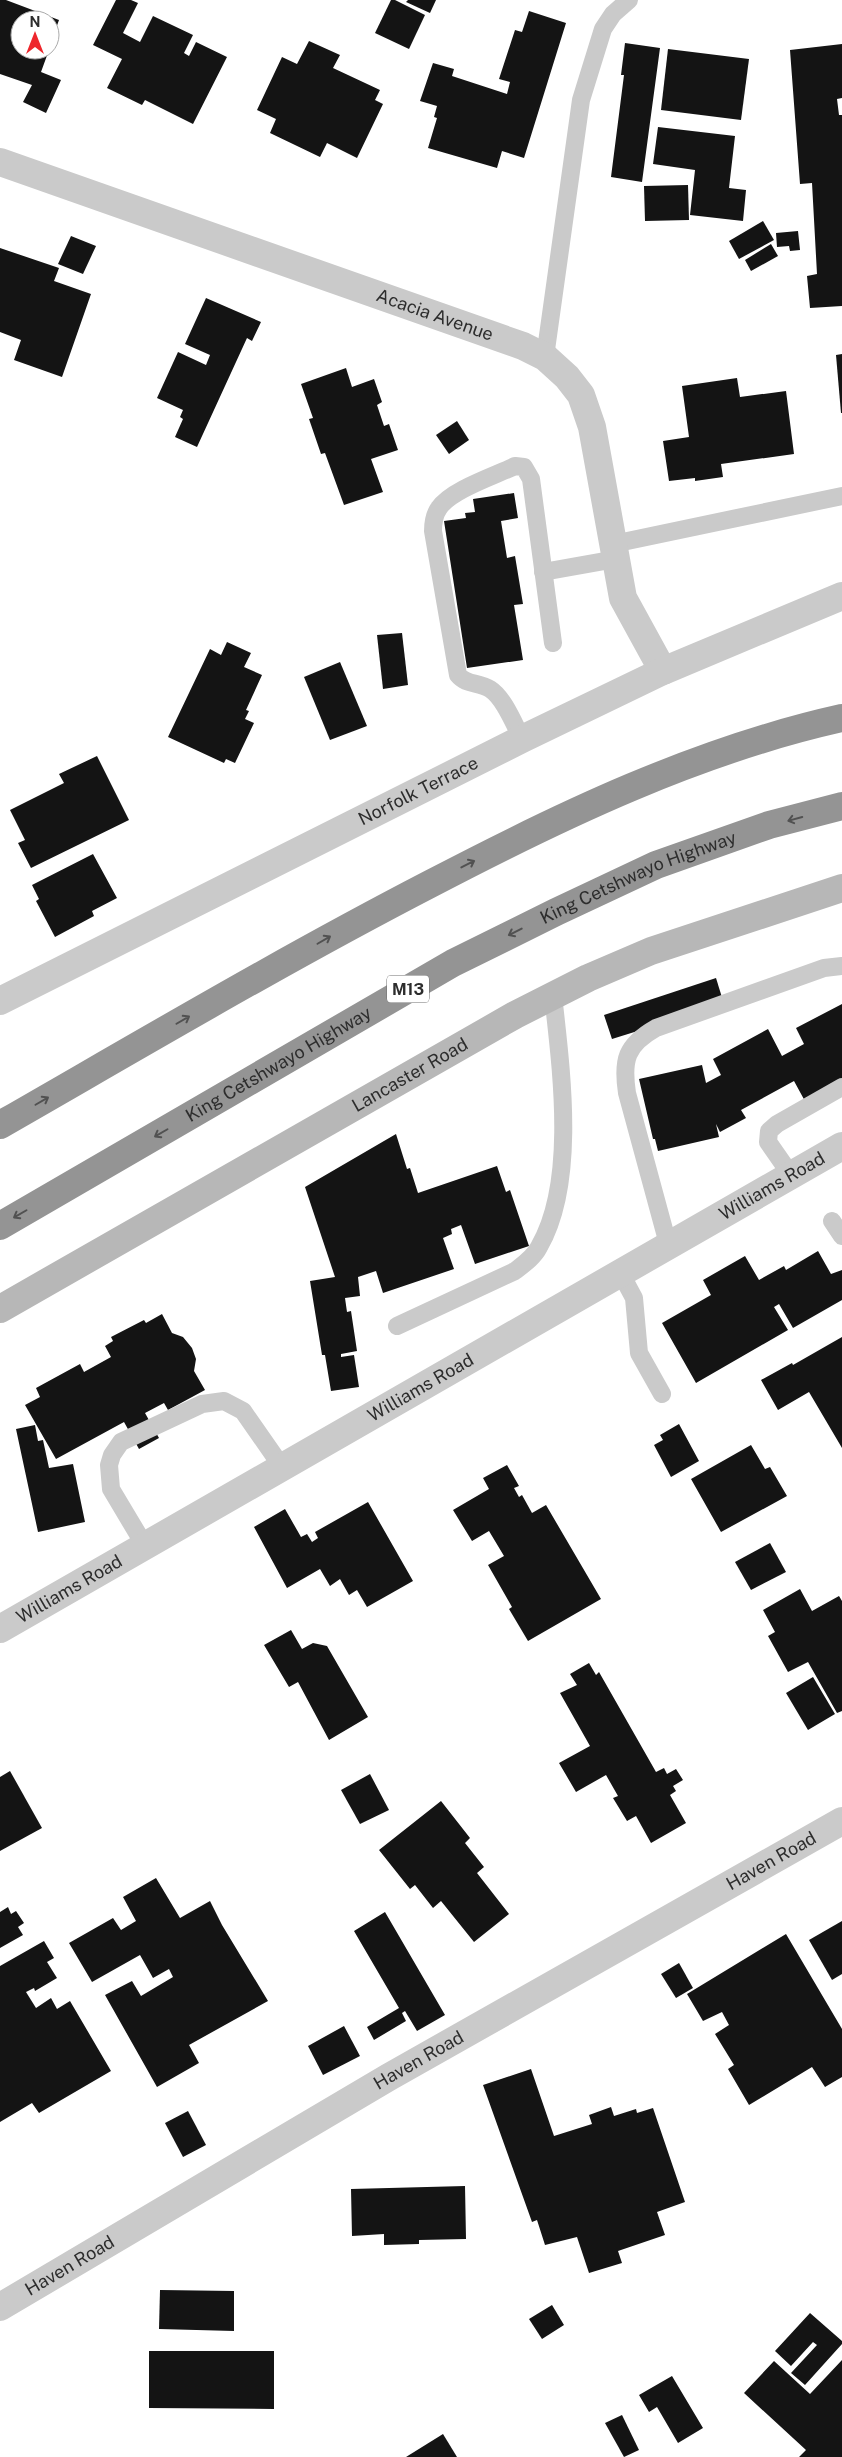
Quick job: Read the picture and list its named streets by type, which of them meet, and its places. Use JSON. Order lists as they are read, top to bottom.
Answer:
{
  "streets": {
    "highway": ["King Cetshwayo Highway", "M13"],
    "street": [
      "Acacia Avenue",
      "Norfolk Terrace",
      "Lancaster Road",
      "Williams Road",
      "Haven Road"
    ]
  },
  "crossings": [
    ["Acacia Avenue", "Norfolk Terrace"]
  ],
  "north": "top"
}
